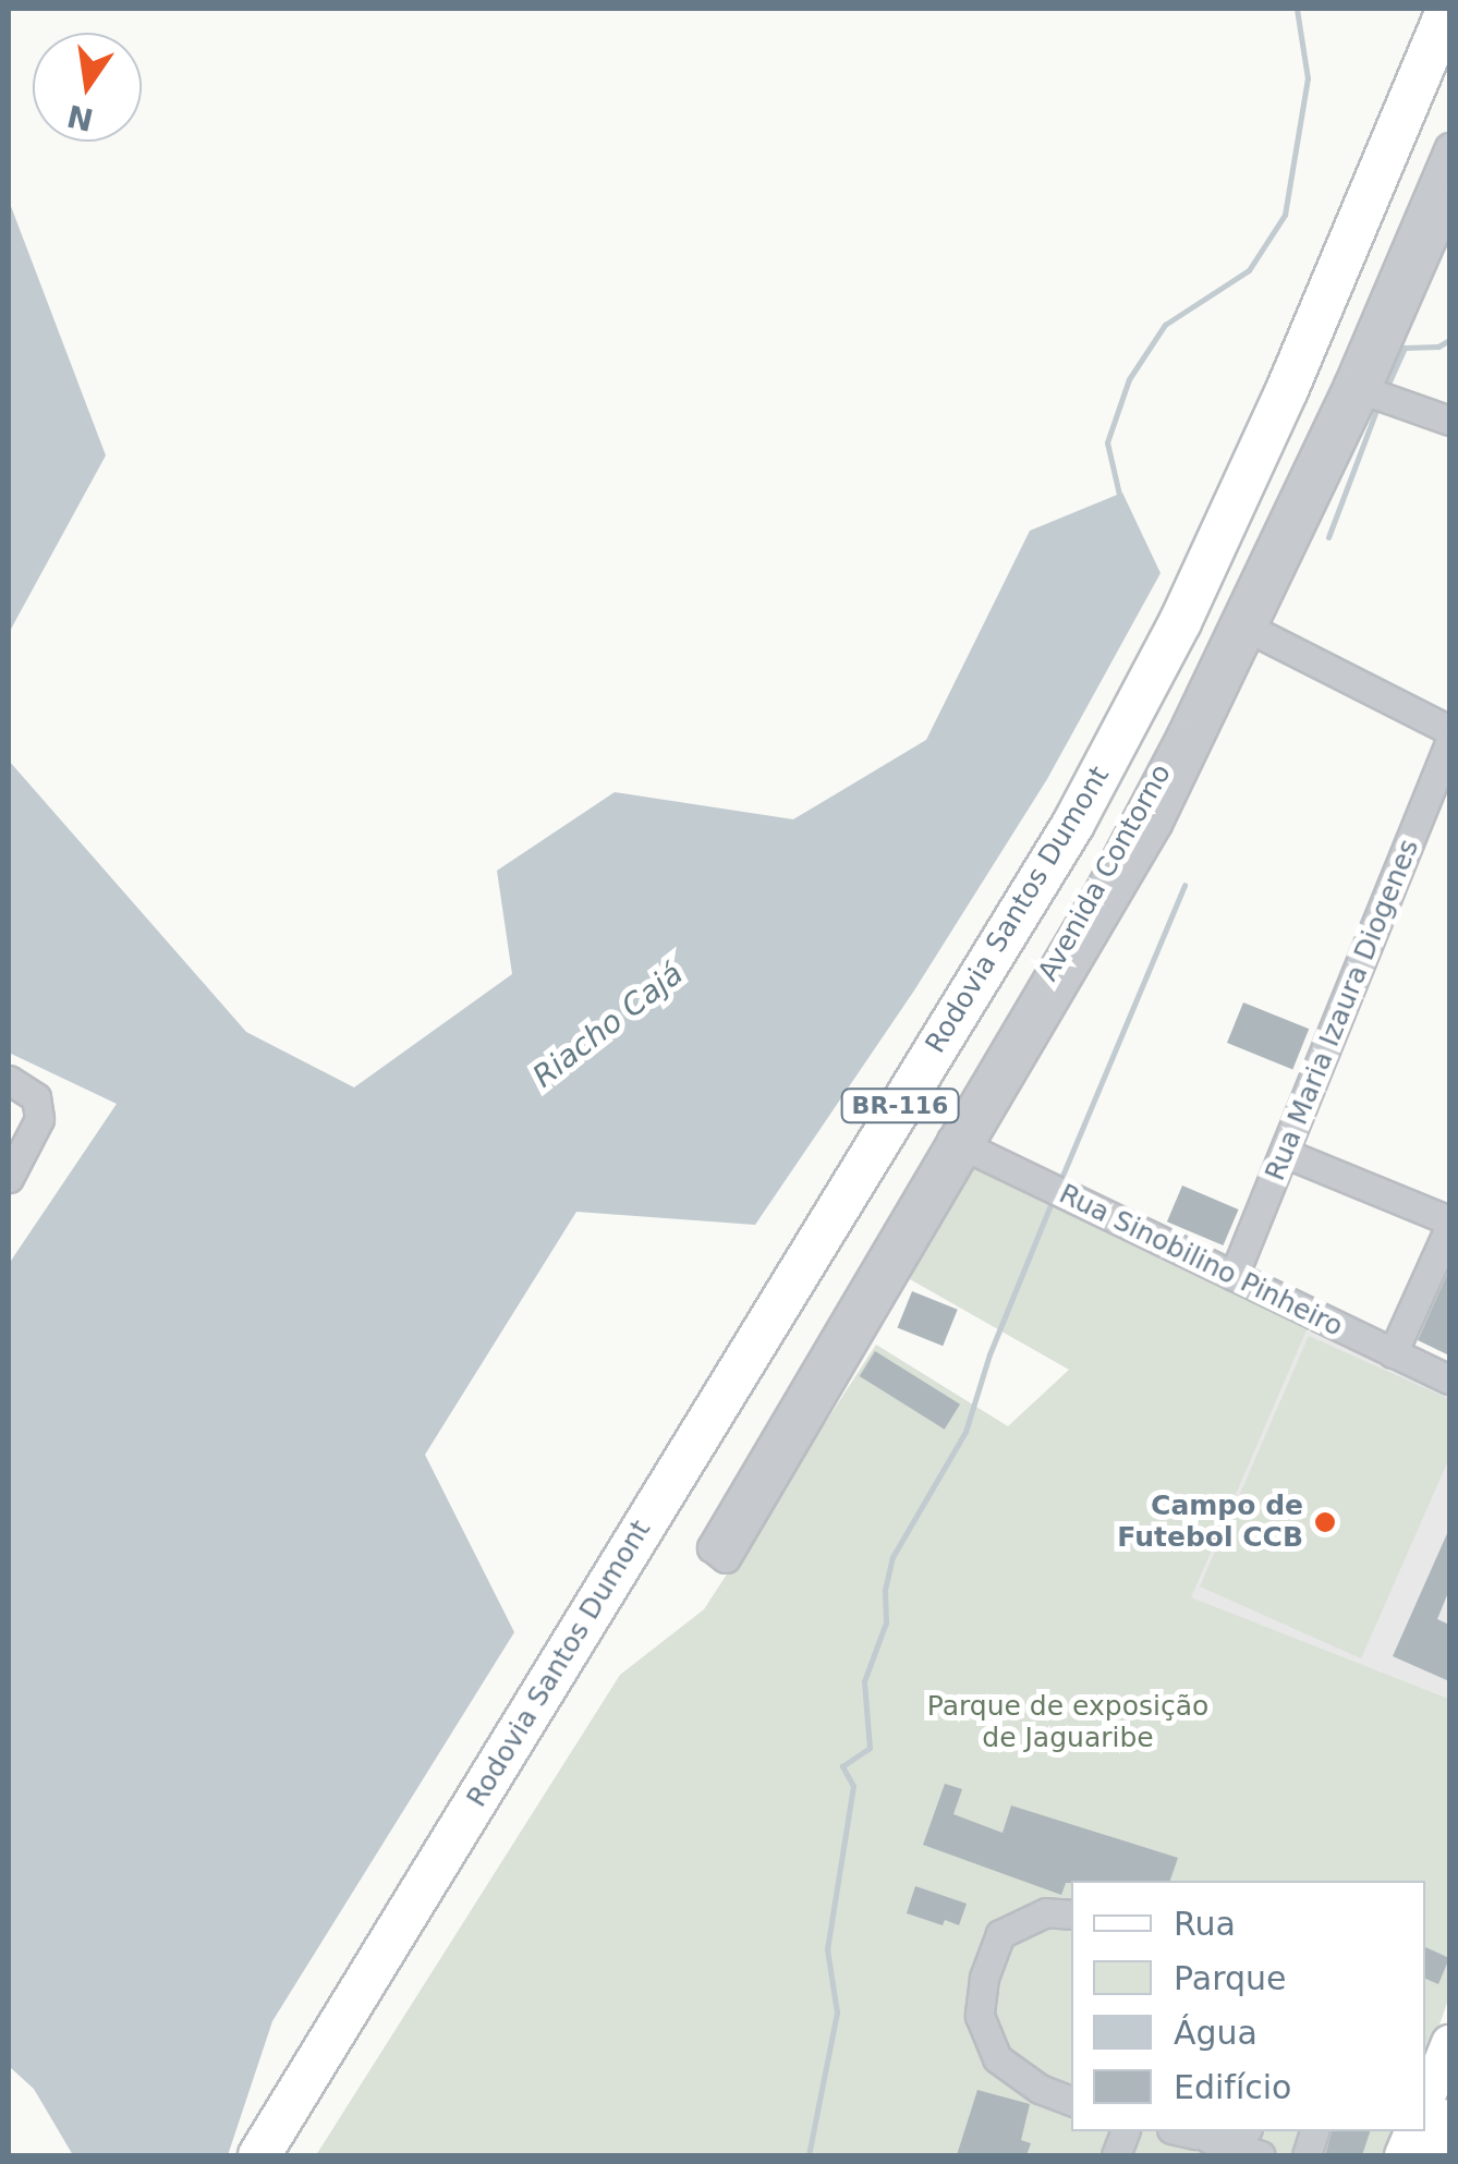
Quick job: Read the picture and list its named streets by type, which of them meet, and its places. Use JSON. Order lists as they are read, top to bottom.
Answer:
{
  "streets": {
    "highway": ["Rodovia Santos Dumont", "BR-116"],
    "street": ["Avenida Contorno", "Rua Maria Izaura Diogenes", "Rua Sinobilino Pinheiro"]
  },
  "crossings": [
    ["Avenida Contorno", "Rua Sinobilino Pinheiro"],
    ["Rua Maria Izaura Diogenes", "Rua Sinobilino Pinheiro"]
  ],
  "water": ["Riacho Cajá"],
  "parks": ["Parque de exposição de Jaguaribe"],
  "places": ["Campo de Futebol CCB"],
  "legend": [
    "Rua",
    "Parque",
    "Água",
    "Edifício"
  ],
  "north": "bottom"
}
